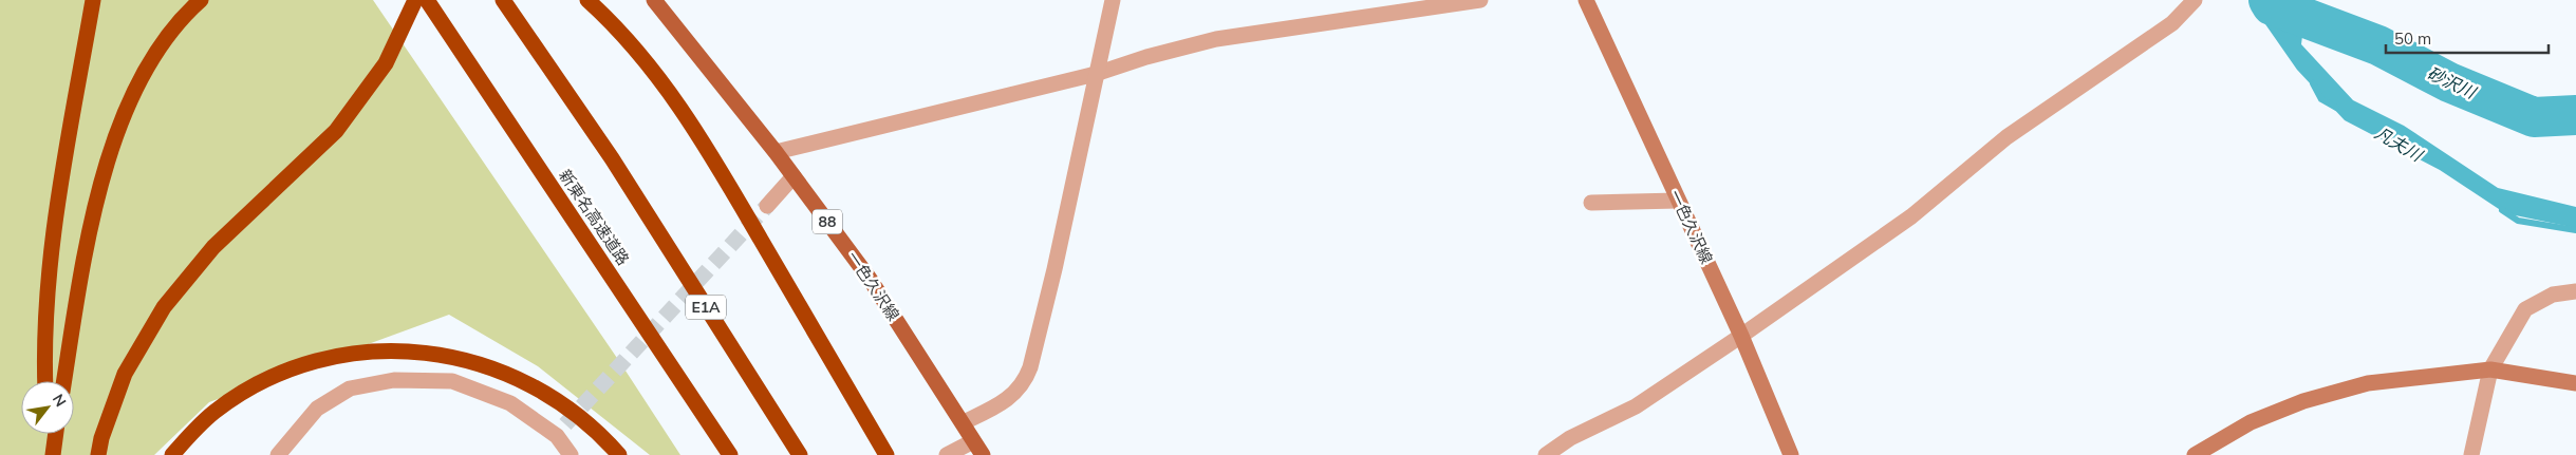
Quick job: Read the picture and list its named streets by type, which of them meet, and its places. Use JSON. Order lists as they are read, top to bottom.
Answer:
{
  "streets": {
    "highway": ["新東名高速道路", "E1A"],
    "main road": ["88", "一色久沢線"]
  },
  "water": ["砂沢川", "凡夫川"],
  "scale_bar": "50 m",
  "north": "top right"
}
